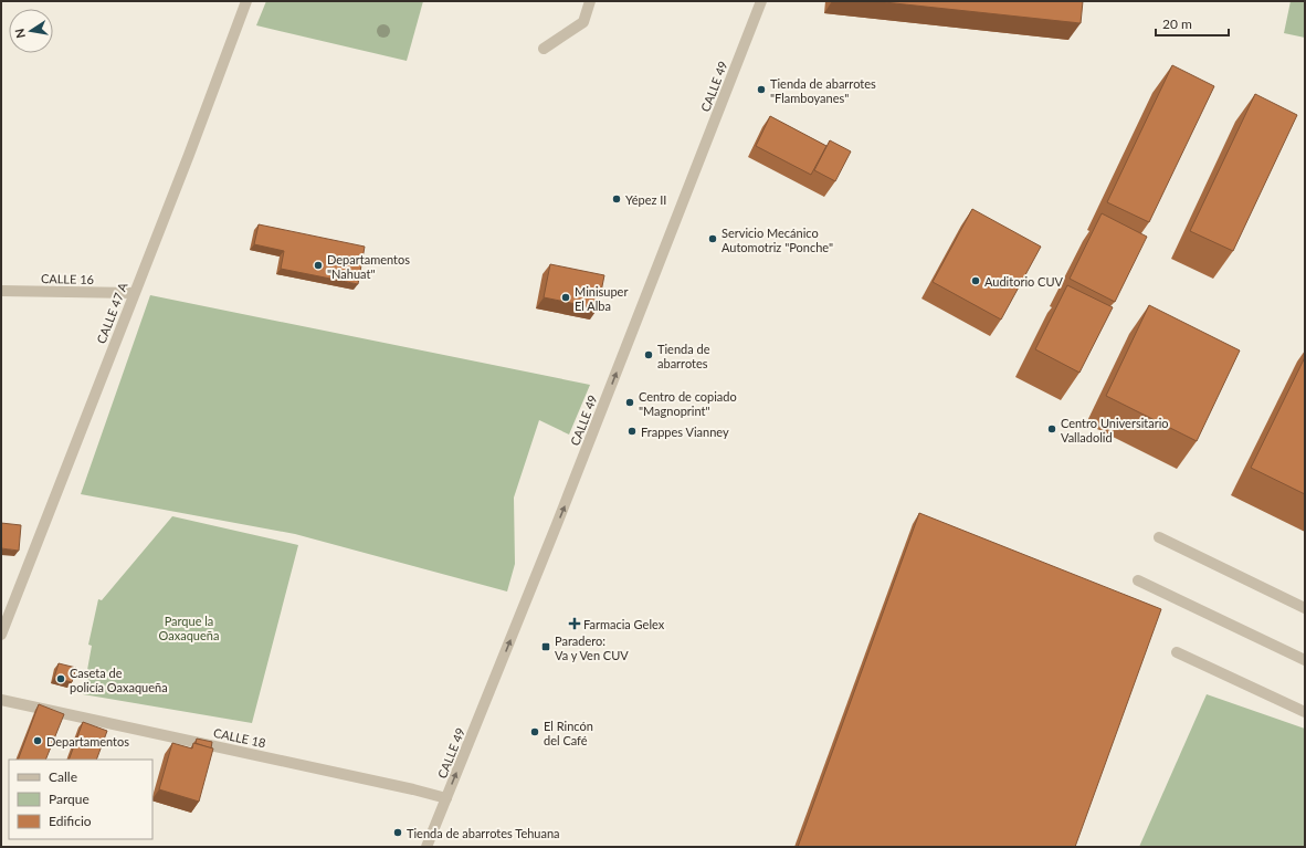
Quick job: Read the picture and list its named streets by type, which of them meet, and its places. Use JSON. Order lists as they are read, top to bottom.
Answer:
{
  "streets": {
    "street": [
      "CALLE 49",
      "CALLE 16",
      "CALLE 47 A",
      "CALLE 18"
    ]
  },
  "crossings": [
    ["CALLE 49", "CALLE 18"],
    ["CALLE 16", "CALLE 47 A"]
  ],
  "one_way": ["CALLE 49"],
  "parks": ["Parque la Oaxaqueña"],
  "places": {
    "other": [
      "Tienda de abarrotes \"Flamboyanes\"",
      "Yépez II",
      "Servicio Mecánico Automotriz \"Ponche\"",
      "Departamentos \"Nahuat\"",
      "Auditorio CUV",
      "Minisuper El Alba",
      "Tienda de abarrotes",
      "Centro de copiado \"Magnoprint\"",
      "Centro Universitario Valladolid",
      "Frappes Vianney",
      "Caseta de policía Oaxaqueña",
      "El Rincón del Café",
      "Departamentos",
      "Tienda de abarrotes Tehuana"
    ],
    "health": ["Farmacia Gelex"],
    "transit": ["Paradero: Va y Ven CUV"]
  },
  "legend": ["Calle", "Parque", "Edificio"],
  "scale_bar": "20 m",
  "north": "left"
}
